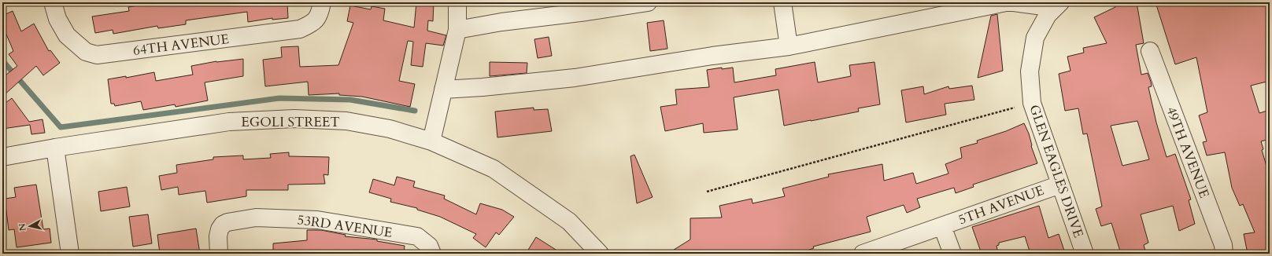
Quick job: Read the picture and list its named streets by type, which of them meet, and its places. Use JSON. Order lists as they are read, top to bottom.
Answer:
{
  "streets": {
    "street": [
      "64TH AVENUE",
      "EGOLI STREET",
      "49TH AVENUE",
      "GLEN EAGLES DRIVE",
      "5TH AVENUE",
      "53RD AVENUE"
    ]
  },
  "crossings": [
    ["GLEN EAGLES DRIVE", "5TH AVENUE"]
  ],
  "north": "left"
}
